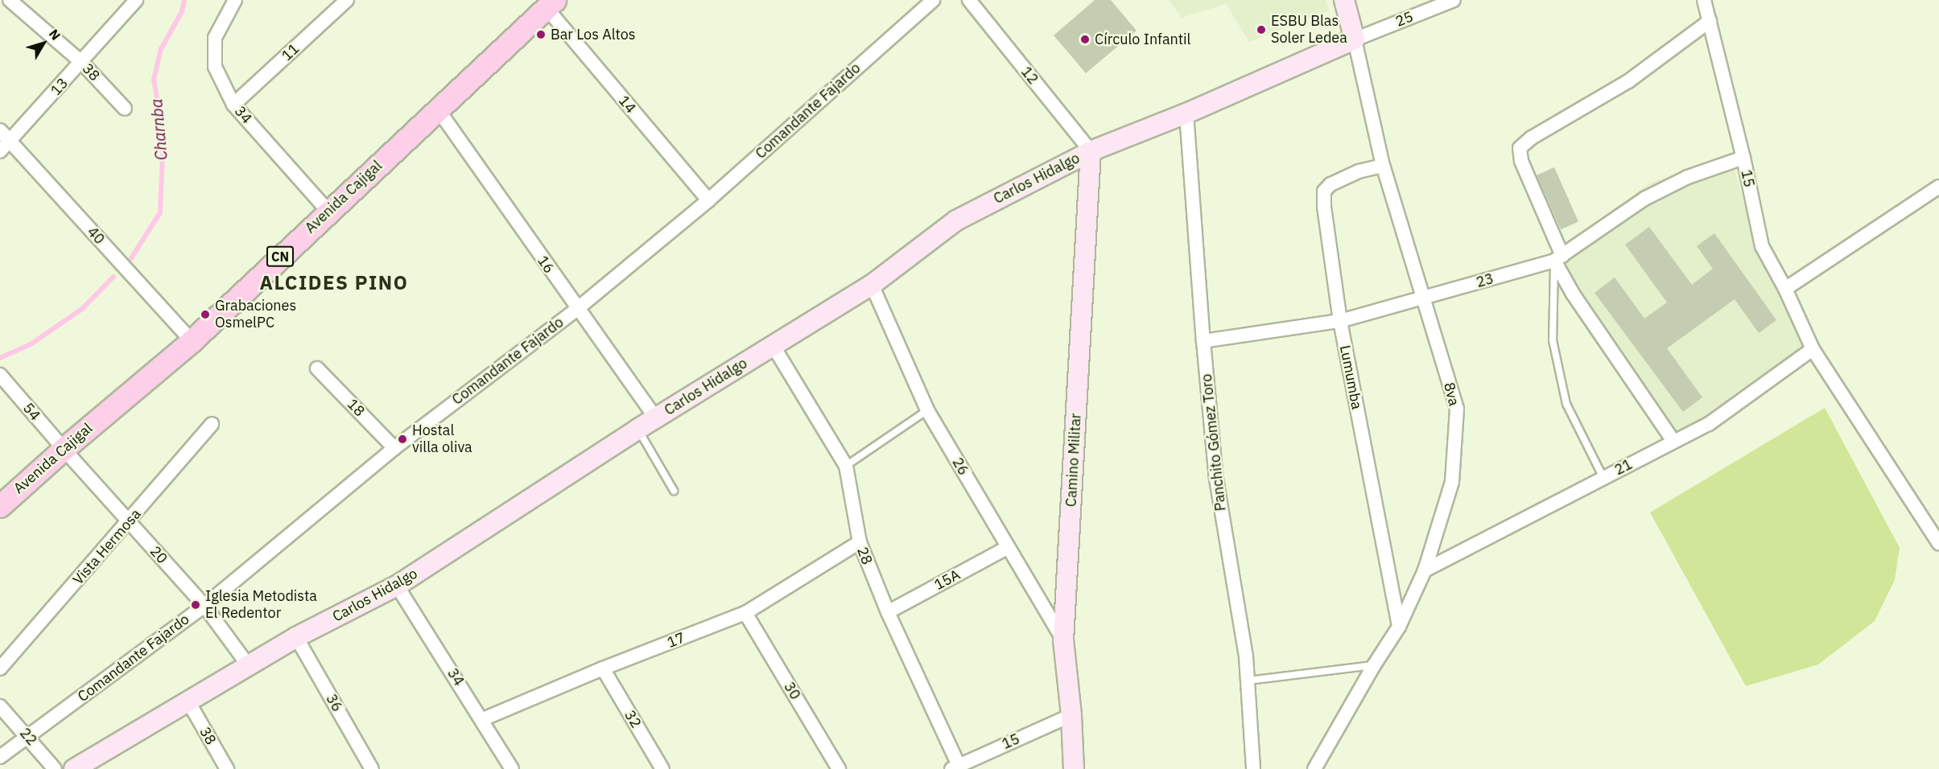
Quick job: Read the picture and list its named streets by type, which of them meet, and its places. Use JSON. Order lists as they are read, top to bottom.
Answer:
{
  "streets": {
    "main road": ["Avenida Cajigal", "CN"],
    "street": [
      "25",
      "11",
      "38",
      "12",
      "13",
      "14",
      "Comandante Fajardo",
      "34",
      "Carlos Hidalgo",
      "15",
      "40",
      "16",
      "23",
      "Lumumba",
      "8va",
      "18",
      "54",
      "Panchito Gómez Toro",
      "Camino Militar",
      "26",
      "21",
      "Vista Hermosa",
      "20",
      "28",
      "15A",
      "17",
      "30",
      "36",
      "32",
      "22"
    ]
  },
  "crossings": [
    ["25", "Carlos Hidalgo"],
    ["25", "8va"],
    ["11", "34"],
    ["38", "13"],
    ["38", "Carlos Hidalgo"],
    ["12", "Carlos Hidalgo"],
    ["12", "Camino Militar"],
    ["13", "40"],
    ["14", "Comandante Fajardo"],
    ["14", "Avenida Cajigal"],
    ["Comandante Fajardo", "16"],
    ["Comandante Fajardo", "18"],
    ["Comandante Fajardo", "20"],
    ["Comandante Fajardo", "22"],
    ["34", "Carlos Hidalgo"],
    ["34", "Avenida Cajigal"],
    ["34", "17"],
    ["Carlos Hidalgo", "16"],
    ["Carlos Hidalgo", "8va"],
    ["Carlos Hidalgo", "Panchito Gómez Toro"],
    ["Carlos Hidalgo", "Camino Militar"],
    ["Carlos Hidalgo", "26"],
    ["Carlos Hidalgo", "20"],
    ["Carlos Hidalgo", "28"],
    ["Carlos Hidalgo", "36"],
    ["15", "23"],
    ["15", "Camino Militar"],
    ["15", "21"],
    ["15", "28"],
    ["Avenida Cajigal", "40"],
    ["Avenida Cajigal", "16"],
    ["Avenida Cajigal", "54"],
    ["Avenida Cajigal", "20"],
    ["23", "Lumumba"],
    ["23", "8va"],
    ["23", "Panchito Gómez Toro"],
    ["Lumumba", "8va"],
    ["8va", "21"],
    ["54", "20"],
    ["Camino Militar", "26"],
    ["26", "15A"],
    ["Vista Hermosa", "20"],
    ["28", "15A"],
    ["28", "17"],
    ["17", "30"],
    ["17", "32"]
  ],
  "districts": ["ALCIDES PINO"],
  "water": ["Charnba"],
  "places": [
    "ESBU Blas Soler Ledea",
    "Bar Los Altos",
    "Círculo Infantil",
    "Grabaciones OsmelPC",
    "Hostal villa oliva",
    "Iglesia Metodista El Redentor"
  ],
  "north": "top right"
}
